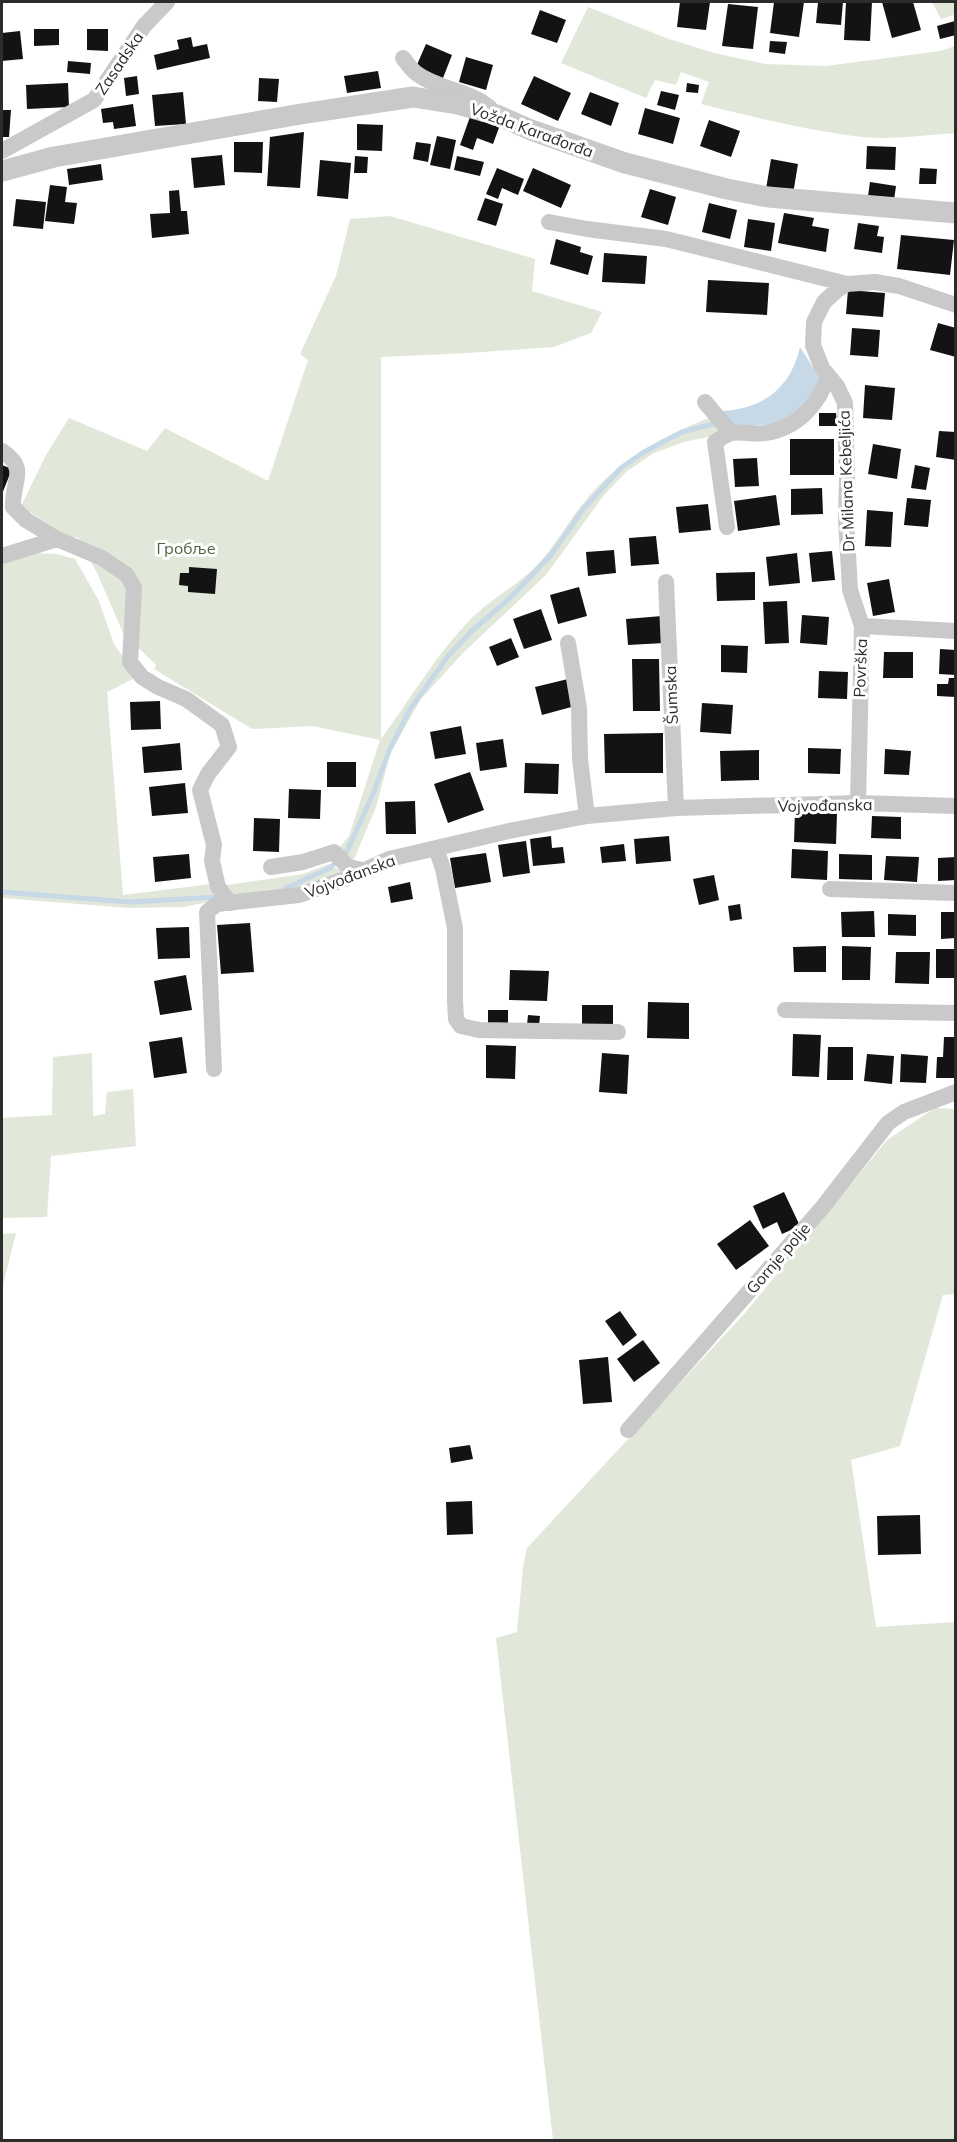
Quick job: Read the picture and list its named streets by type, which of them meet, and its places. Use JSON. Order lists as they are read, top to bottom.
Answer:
{
  "streets": {
    "street": [
      "Zasadska",
      "Vožda Karađorđa",
      "Dr Milana Kebeljića",
      "Površka",
      "Šumska",
      "Vojvođanska",
      "Gornje polje"
    ]
  },
  "crossings": [
    ["Dr Milana Kebeljića", "Površka"],
    ["Površka", "Vojvođanska"],
    ["Šumska", "Vojvođanska"]
  ],
  "parks": ["Гробље"]
}
